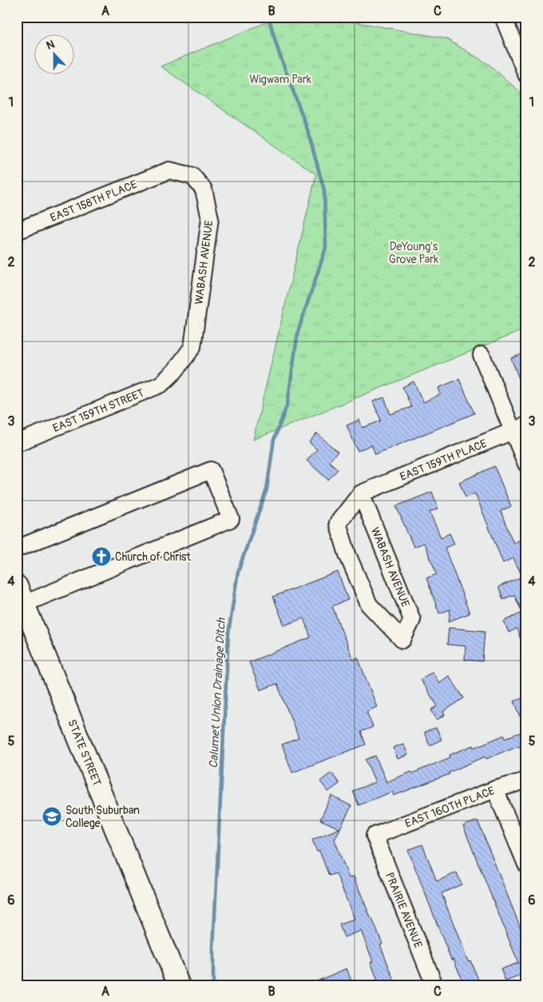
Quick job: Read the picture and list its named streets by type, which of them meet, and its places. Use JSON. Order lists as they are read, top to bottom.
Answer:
{
  "streets": {
    "main road": ["STATE STREET"],
    "street": [
      "EAST 158TH PLACE",
      "WABASH AVENUE",
      "EAST 159TH STREET",
      "EAST 159TH PLACE",
      "EAST 160TH PLACE",
      "PRAIRIE AVENUE"
    ]
  },
  "crossings": [
    ["EAST 158TH PLACE", "WABASH AVENUE"],
    ["WABASH AVENUE", "EAST 159TH STREET"],
    ["WABASH AVENUE", "EAST 159TH PLACE"],
    ["EAST 160TH PLACE", "PRAIRIE AVENUE"]
  ],
  "water": ["Calumet Union Drainage Ditch"],
  "parks": ["Wigwam Park", "DeYoung's Grove Park"],
  "places": {
    "church": ["Church of Christ"],
    "school or university": ["South Suburban College"]
  },
  "north": "top",
  "grid": {
    "columns": ["A", "B", "C"],
    "rows": [
      "1",
      "2",
      "3",
      "4",
      "5",
      "6"
    ]
  }
}
